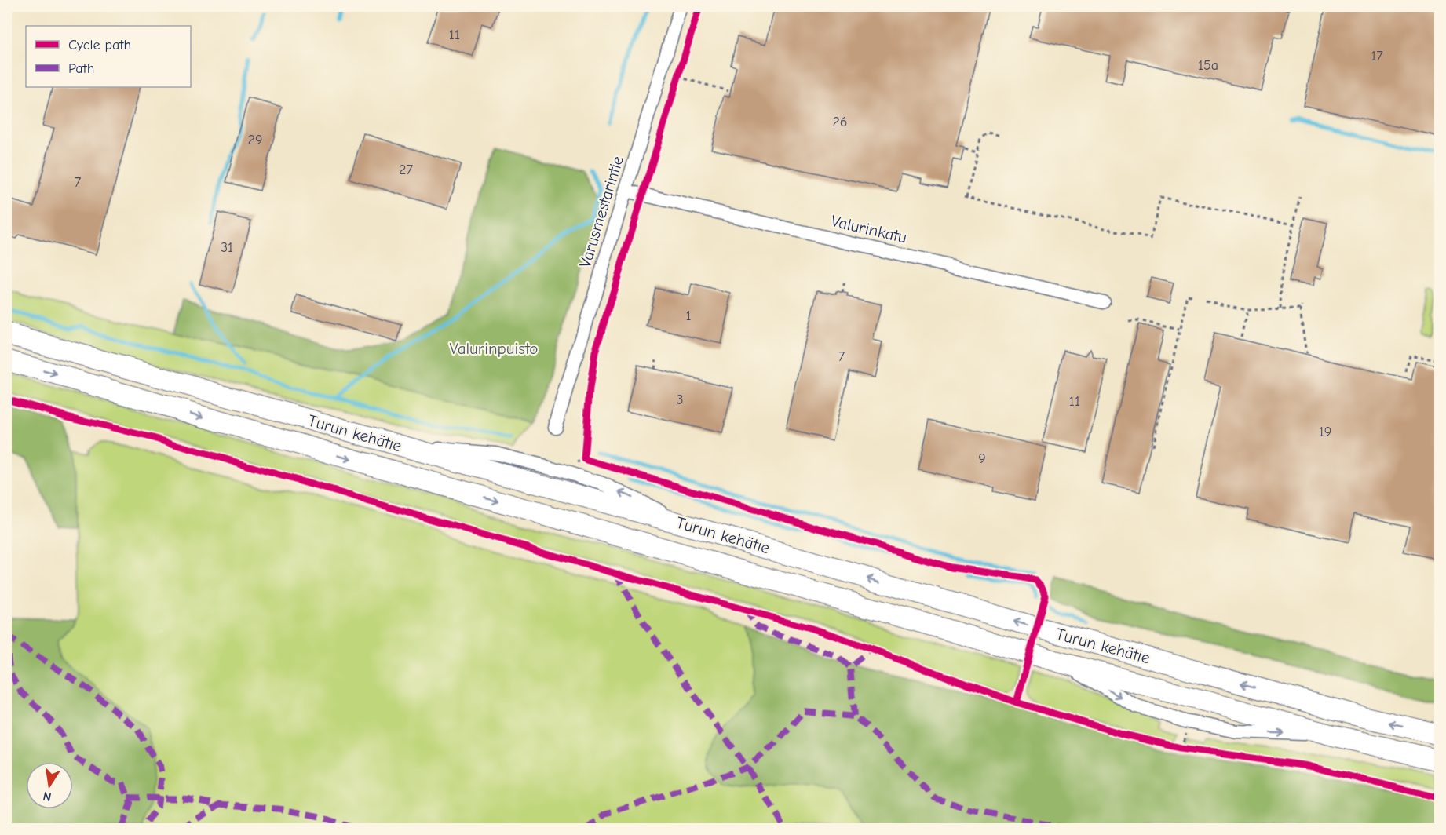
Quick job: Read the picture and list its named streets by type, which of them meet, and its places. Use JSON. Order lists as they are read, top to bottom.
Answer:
{
  "streets": {
    "highway": ["Turun kehätie"],
    "street": ["Varusmestarintie", "Valurinkatu"]
  },
  "crossings": [
    ["Varusmestarintie", "Valurinkatu"]
  ],
  "parks": ["Valurinpuisto"],
  "house_numbers": [
    "11",
    "17",
    "15a",
    "26",
    "29",
    "27",
    "7",
    "31",
    "1",
    "7",
    "3",
    "11",
    "19",
    "9"
  ],
  "legend": ["Cycle path", "Path"],
  "north": "bottom"
}
